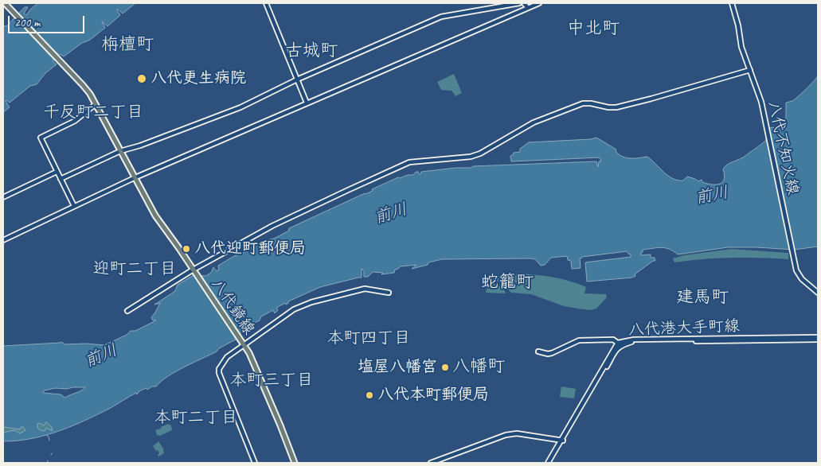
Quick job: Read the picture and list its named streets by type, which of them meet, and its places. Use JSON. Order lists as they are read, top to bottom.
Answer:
{
  "streets": {
    "main road": ["八代鏡線"],
    "street": ["八代不知火線", "八代港大手町線"]
  },
  "districts": [
    "中北町",
    "栴檀町",
    "古城町",
    "千反町二丁目",
    "迎町二丁目",
    "蛇籠町",
    "建馬町",
    "本町四丁目",
    "八幡町",
    "本町三丁目",
    "本町二丁目"
  ],
  "water": ["前川"],
  "places": [
    "八代更生病院",
    "八代迎町郵便局",
    "塩屋八幡宮",
    "八代本町郵便局"
  ],
  "scale_bar": "200 m"
}
